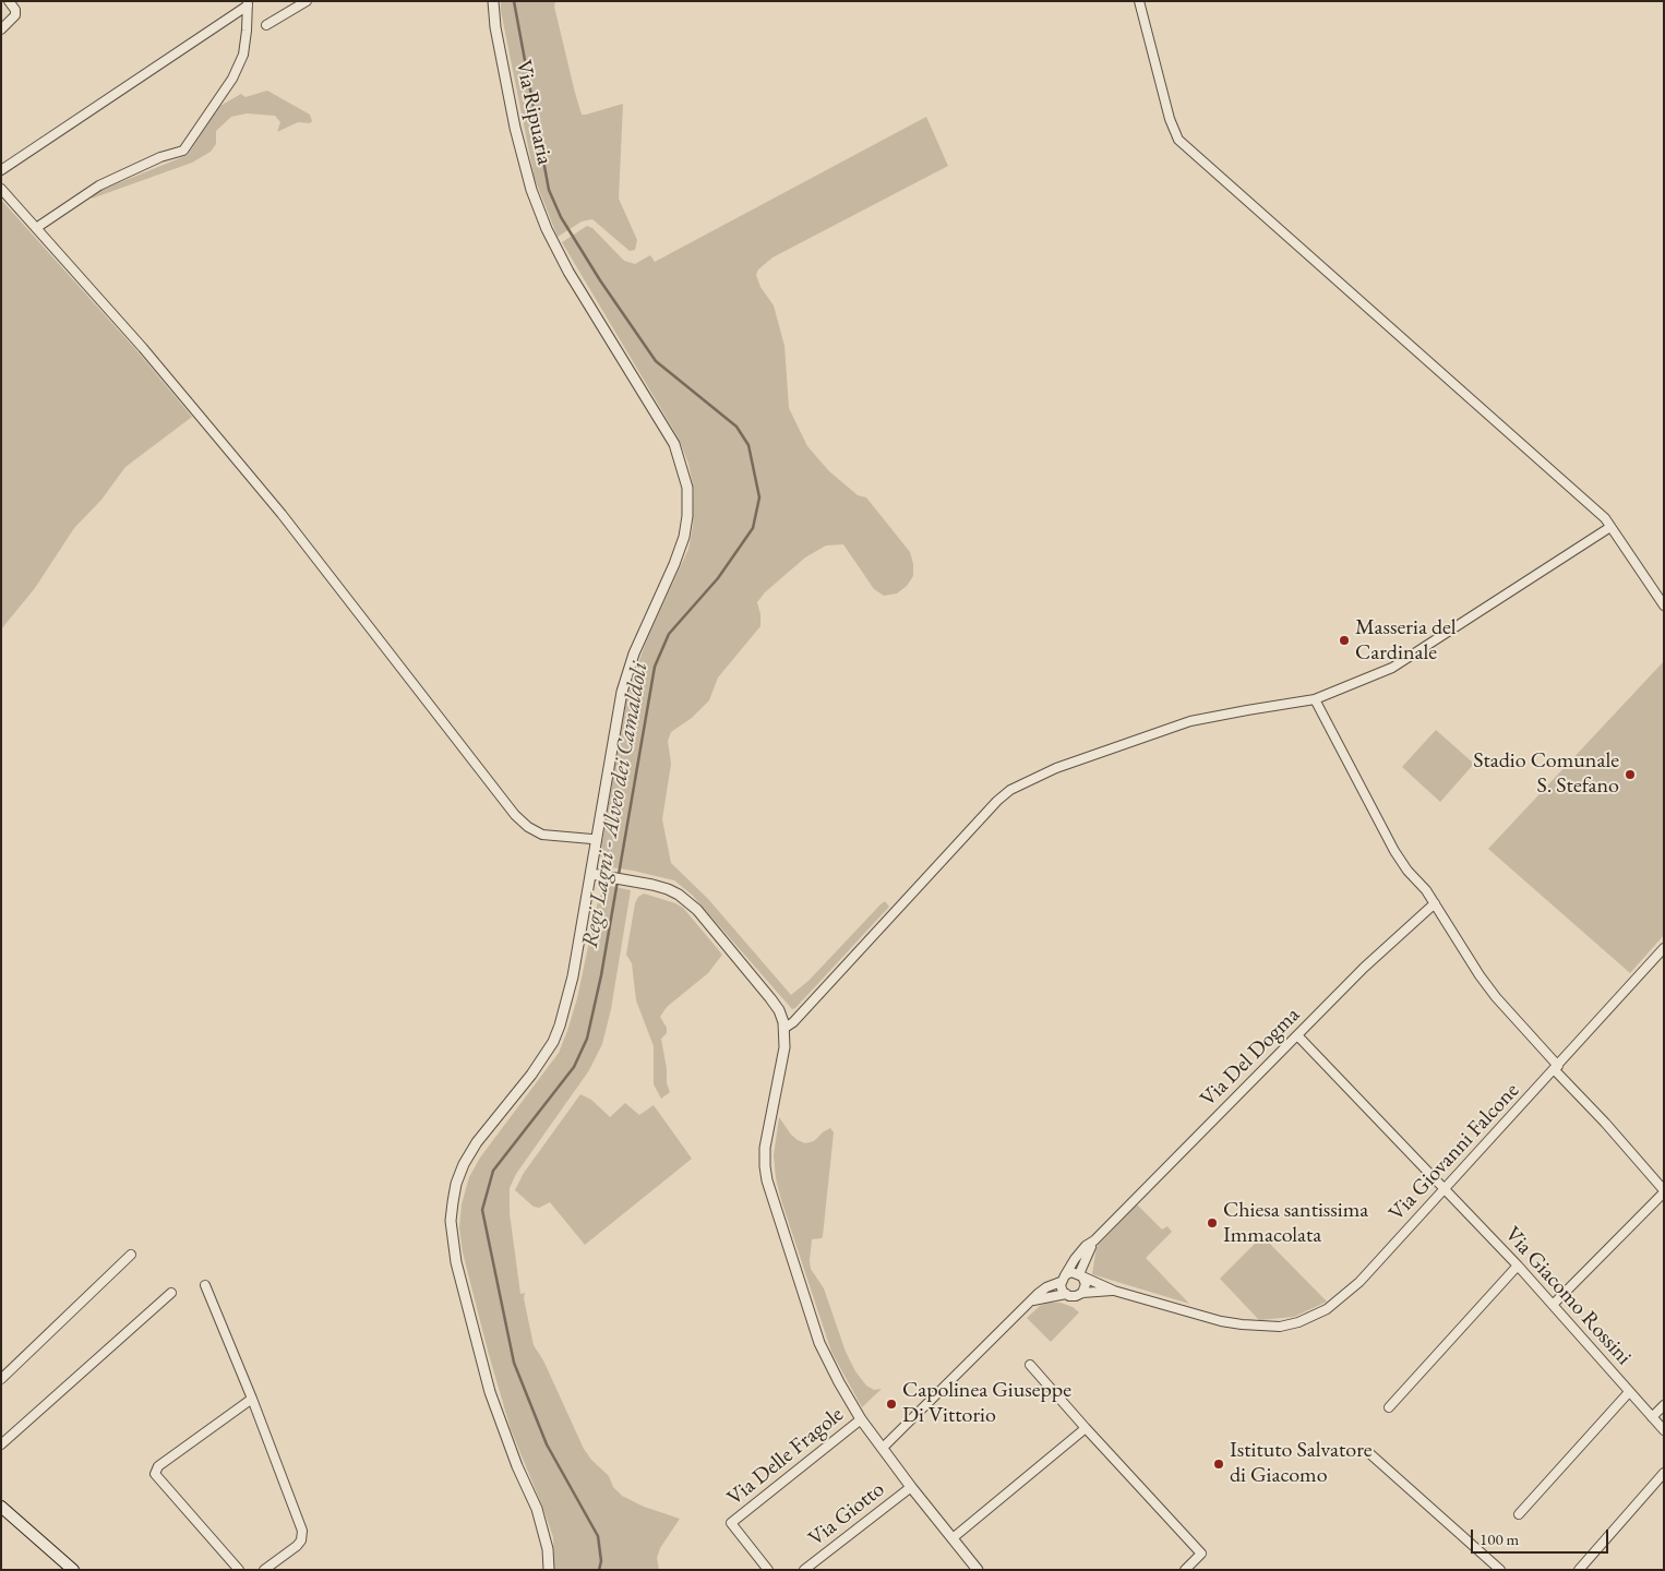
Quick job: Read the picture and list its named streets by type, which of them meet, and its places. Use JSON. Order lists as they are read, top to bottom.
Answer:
{
  "streets": {
    "street": [
      "Via Ripuaria",
      "Via Del Dogma",
      "Via Giovanni Falcone",
      "Via Giacomo Rossini",
      "Via Delle Fragole",
      "Via Giotto"
    ]
  },
  "crossings": [
    ["Via Del Dogma", "Via Giovanni Falcone"],
    ["Via Del Dogma", "Via Giacomo Rossini"],
    ["Via Giovanni Falcone", "Via Giacomo Rossini"]
  ],
  "water": ["Regi Lagni - Alveo dei Camaldoli"],
  "places": [
    "Masseria del Cardinale",
    "Stadio Comunale S. Stefano",
    "Chiesa santissima Immacolata",
    "Capolinea Giuseppe Di Vittorio",
    "Istituto Salvatore di Giacomo"
  ],
  "scale_bar": "100 m"
}
